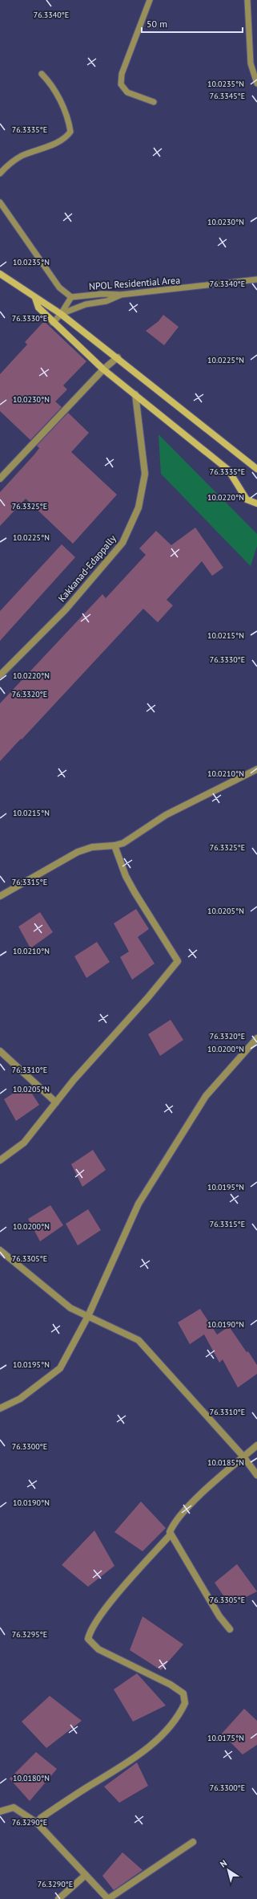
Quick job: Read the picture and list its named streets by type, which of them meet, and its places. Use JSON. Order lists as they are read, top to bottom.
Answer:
{
  "streets": {
    "street": ["Kakkanad-Edappally"],
    "lane": ["NPOL Residential Area"]
  },
  "scale_bar": "50 m",
  "north": "top left",
  "coordinates": [
    "76.3340°E",
    "10.0235°N",
    "76.3345°E",
    "76.3335°E",
    "10.0230°N",
    "76.3330°E",
    "10.0225°N",
    "10.0220°N",
    "76.3325°E",
    "10.0215°N",
    "76.3320°E",
    "10.0210°N",
    "76.3315°E",
    "10.0205°N",
    "10.0200°N",
    "76.3310°E",
    "10.0195°N",
    "76.3305°E",
    "10.0190°N",
    "76.3300°E",
    "10.0185°N",
    "76.3295°E",
    "10.0175°N",
    "10.0180°N",
    "76.3290°E"
  ]
}
